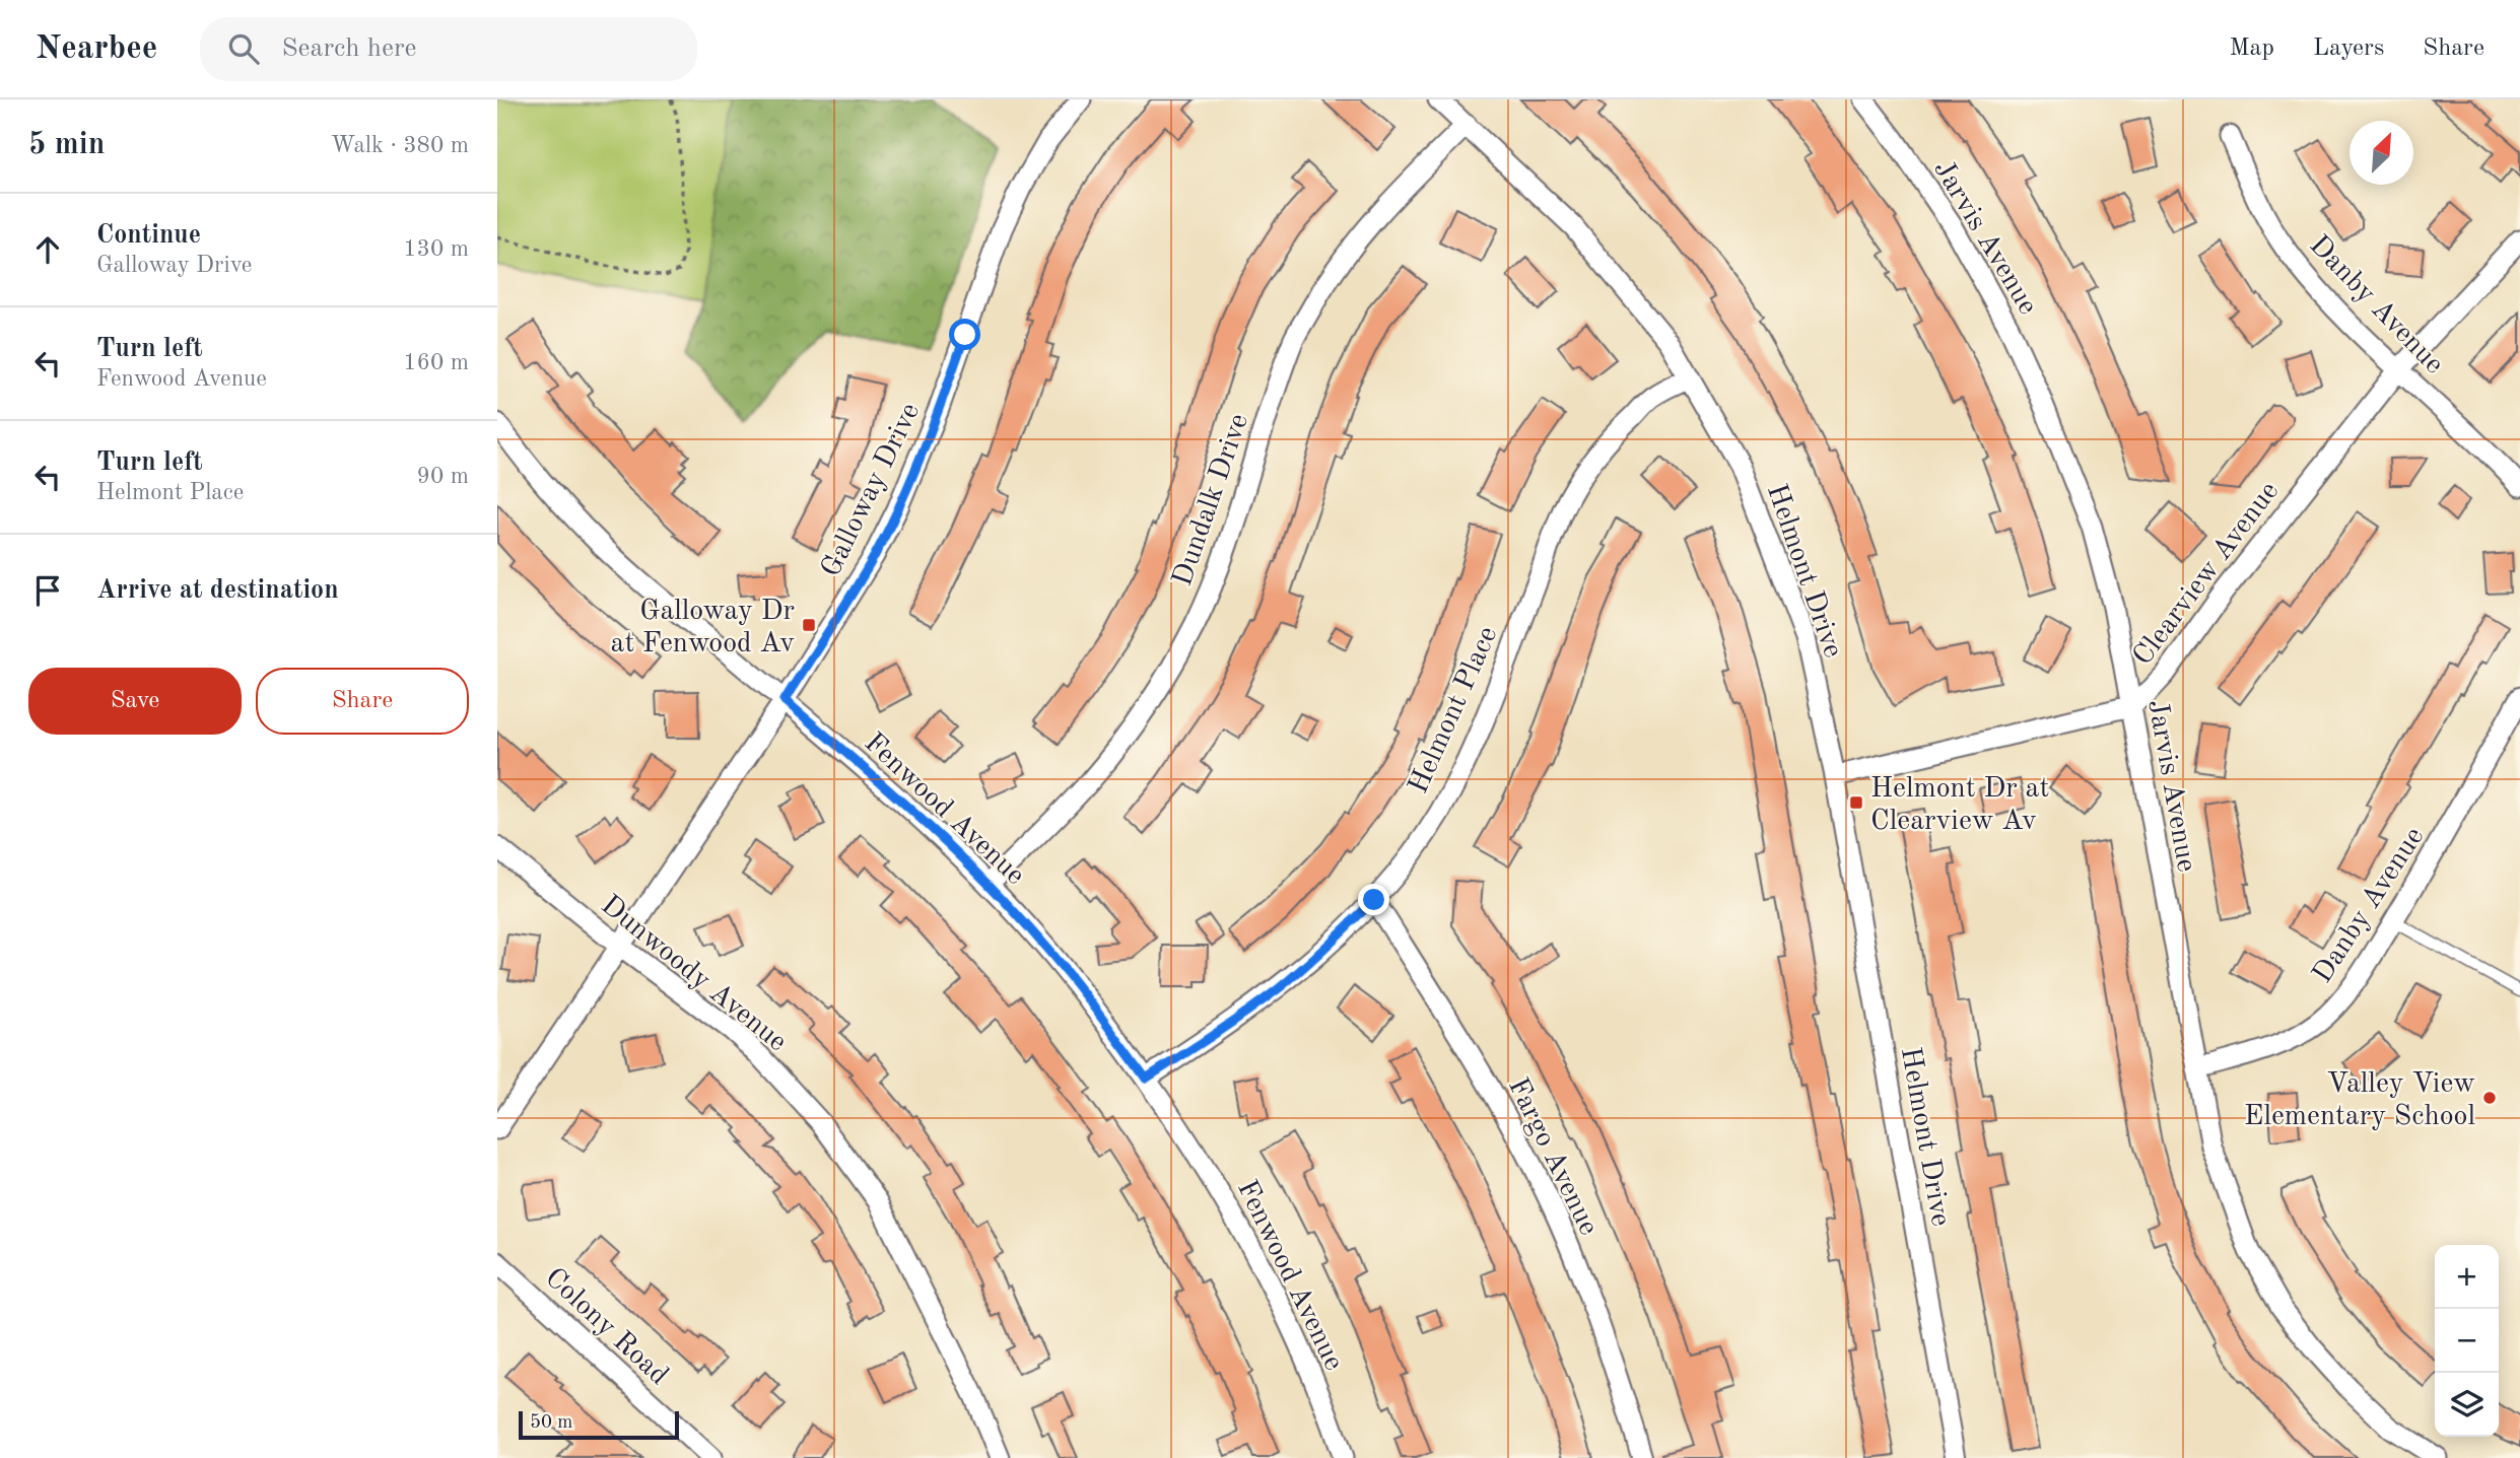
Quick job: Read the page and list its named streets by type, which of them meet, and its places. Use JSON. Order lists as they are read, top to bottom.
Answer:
{
  "streets": {
    "street": [
      "Jarvis Avenue",
      "Danby Avenue",
      "Galloway Drive",
      "Dundalk Drive",
      "Helmont Drive",
      "Clearview Avenue",
      "Helmont Place",
      "Fenwood Avenue",
      "Dunwoody Avenue",
      "Fargo Avenue",
      "Colony Road"
    ]
  },
  "crossings": [
    ["Jarvis Avenue", "Danby Avenue"],
    ["Jarvis Avenue", "Clearview Avenue"],
    ["Danby Avenue", "Clearview Avenue"],
    ["Galloway Drive", "Fenwood Avenue"],
    ["Galloway Drive", "Dunwoody Avenue"],
    ["Dundalk Drive", "Helmont Drive"],
    ["Dundalk Drive", "Fenwood Avenue"],
    ["Helmont Drive", "Clearview Avenue"],
    ["Helmont Drive", "Helmont Place"],
    ["Helmont Place", "Fenwood Avenue"],
    ["Helmont Place", "Fargo Avenue"]
  ],
  "places": {
    "transit": ["Galloway Dr at Fenwood Av", "Helmont Dr at Clearview Av"],
    "other": ["Valley View Elementary School"]
  },
  "scale_bar": "50 m",
  "north": "top right",
  "page": {
    "header": "Nearbee",
    "search": "Search here",
    "nav": ["Map", "Layers", "Share"],
    "heading": ["5 min", "Walk · 380 m"],
    "list": [
      ["Continue", "Galloway Drive", "130 m"],
      ["Turn left", "Fenwood Avenue", "160 m"],
      ["Turn left", "Helmont Place", "90 m"],
      "Arrive at destination"
    ],
    "buttons": ["Save", "Share"],
    "map_buttons": ["+", "−"],
    "scale": "50 m"
  }
}
